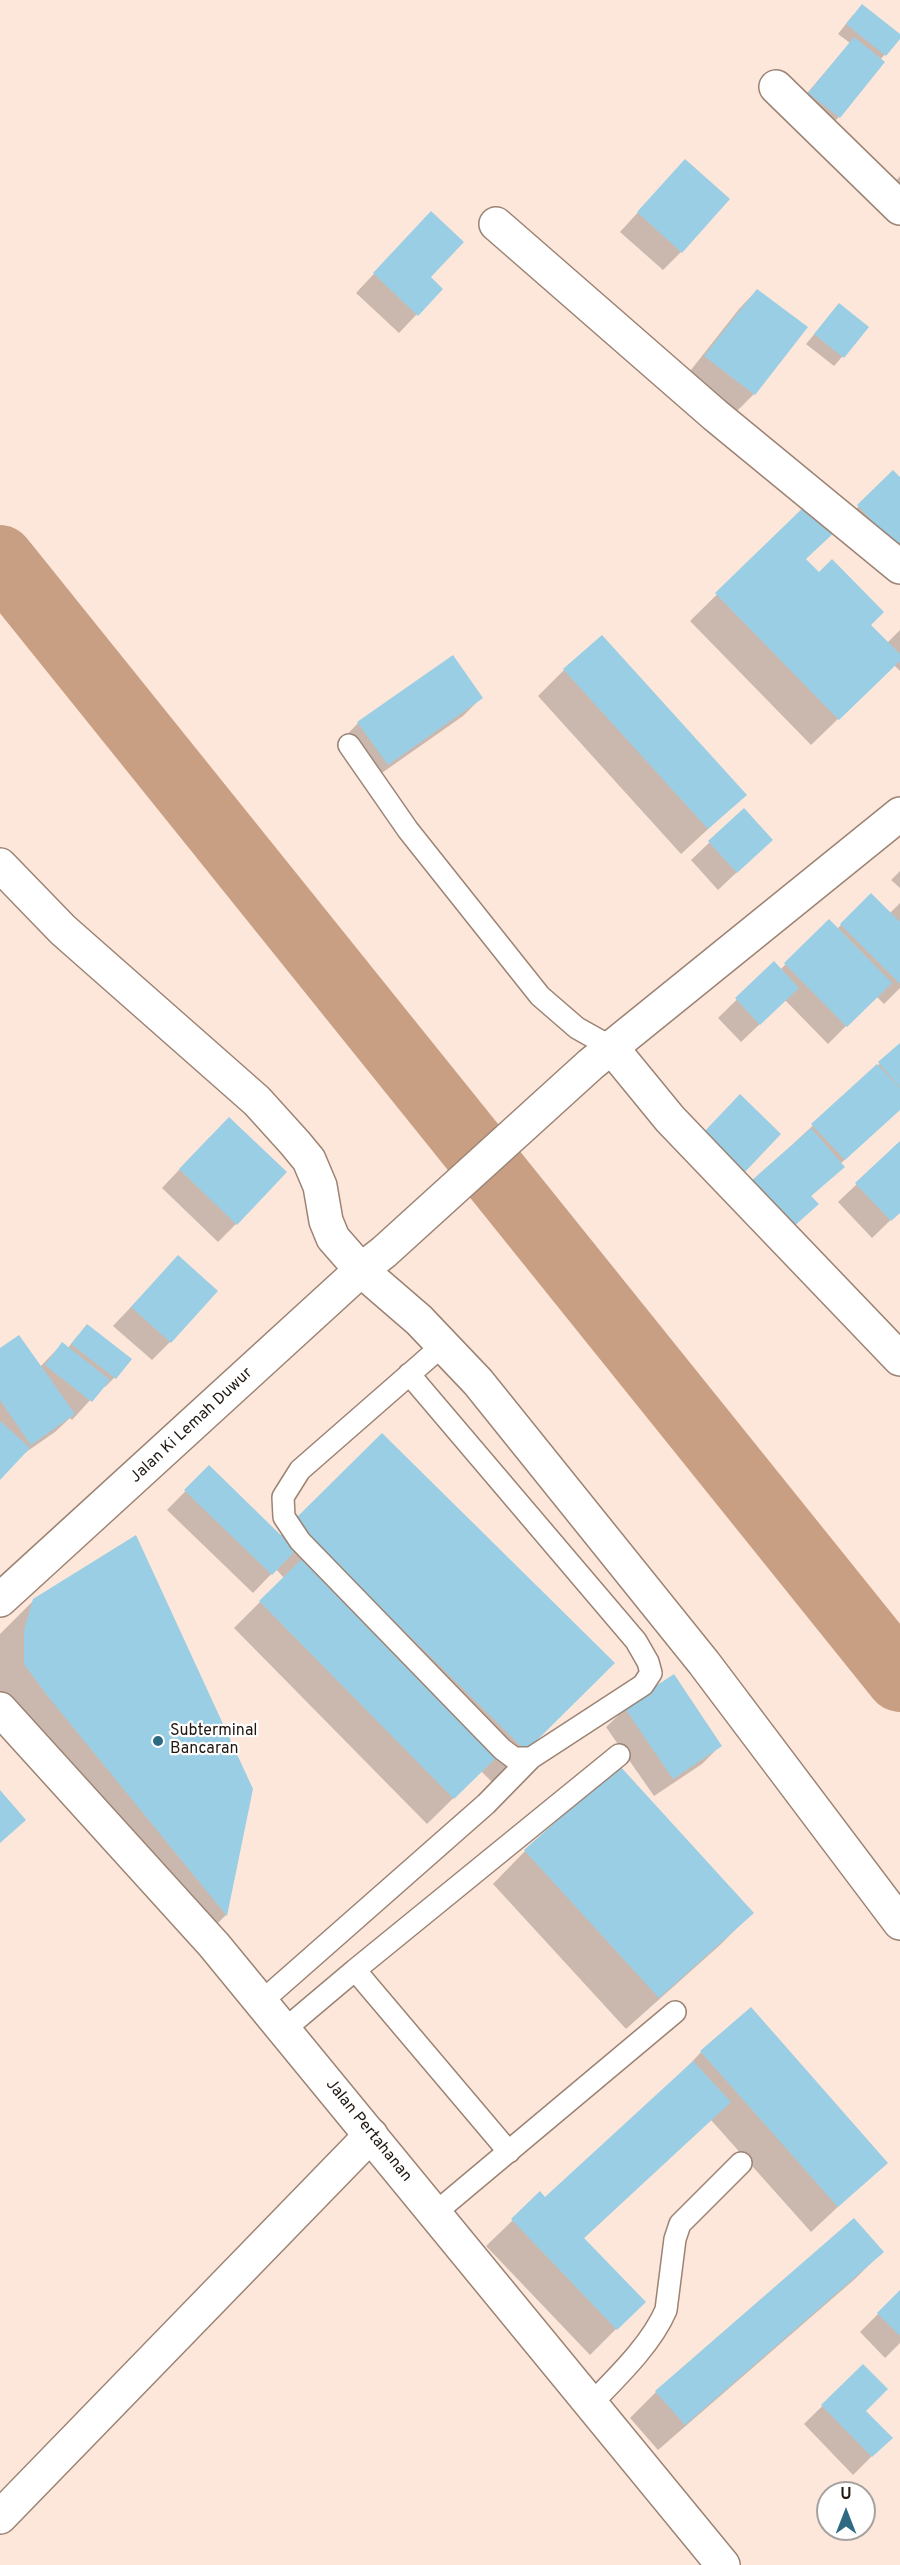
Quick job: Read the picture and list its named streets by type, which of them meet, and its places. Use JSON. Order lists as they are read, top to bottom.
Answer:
{
  "streets": {
    "main road": ["Jalan Ki Lemah Duwur", "Jalan Pertahanan"]
  },
  "places": ["Subterminal Bancaran"],
  "north": "top"
}
